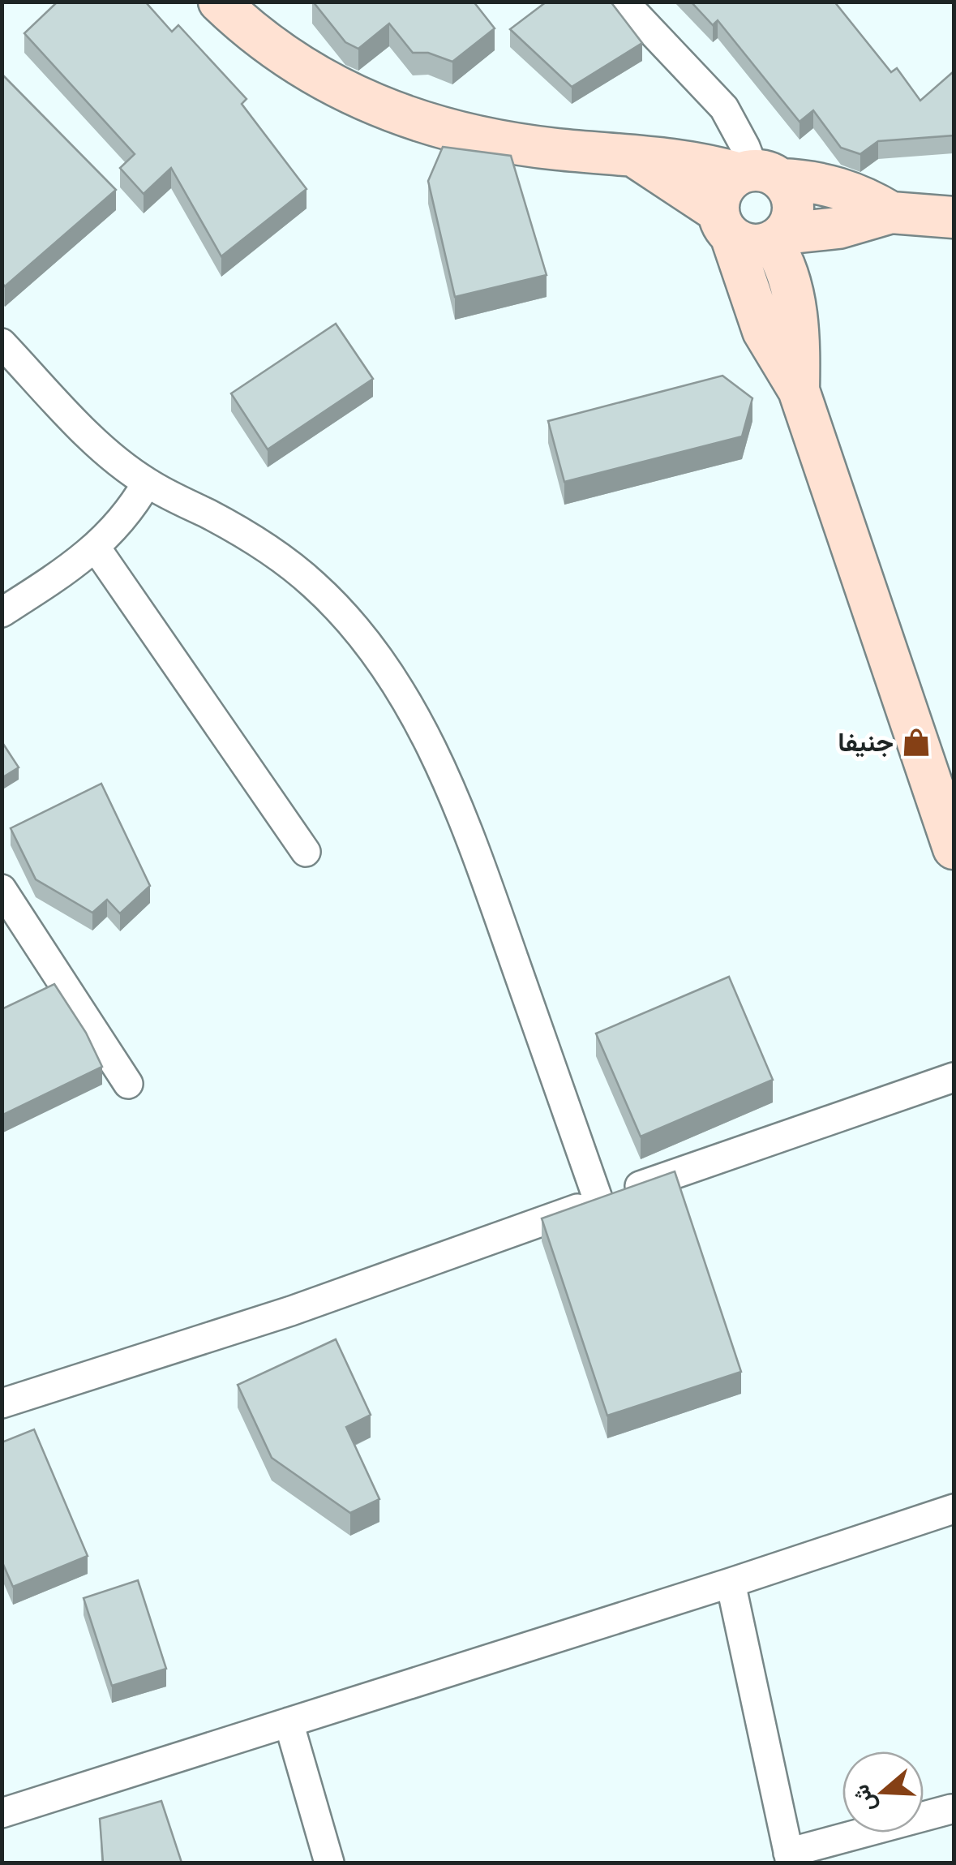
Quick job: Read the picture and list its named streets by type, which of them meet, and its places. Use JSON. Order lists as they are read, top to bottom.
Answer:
{
  "places": {
    "shop": ["جنيفا"]
  },
  "north": "left"
}
